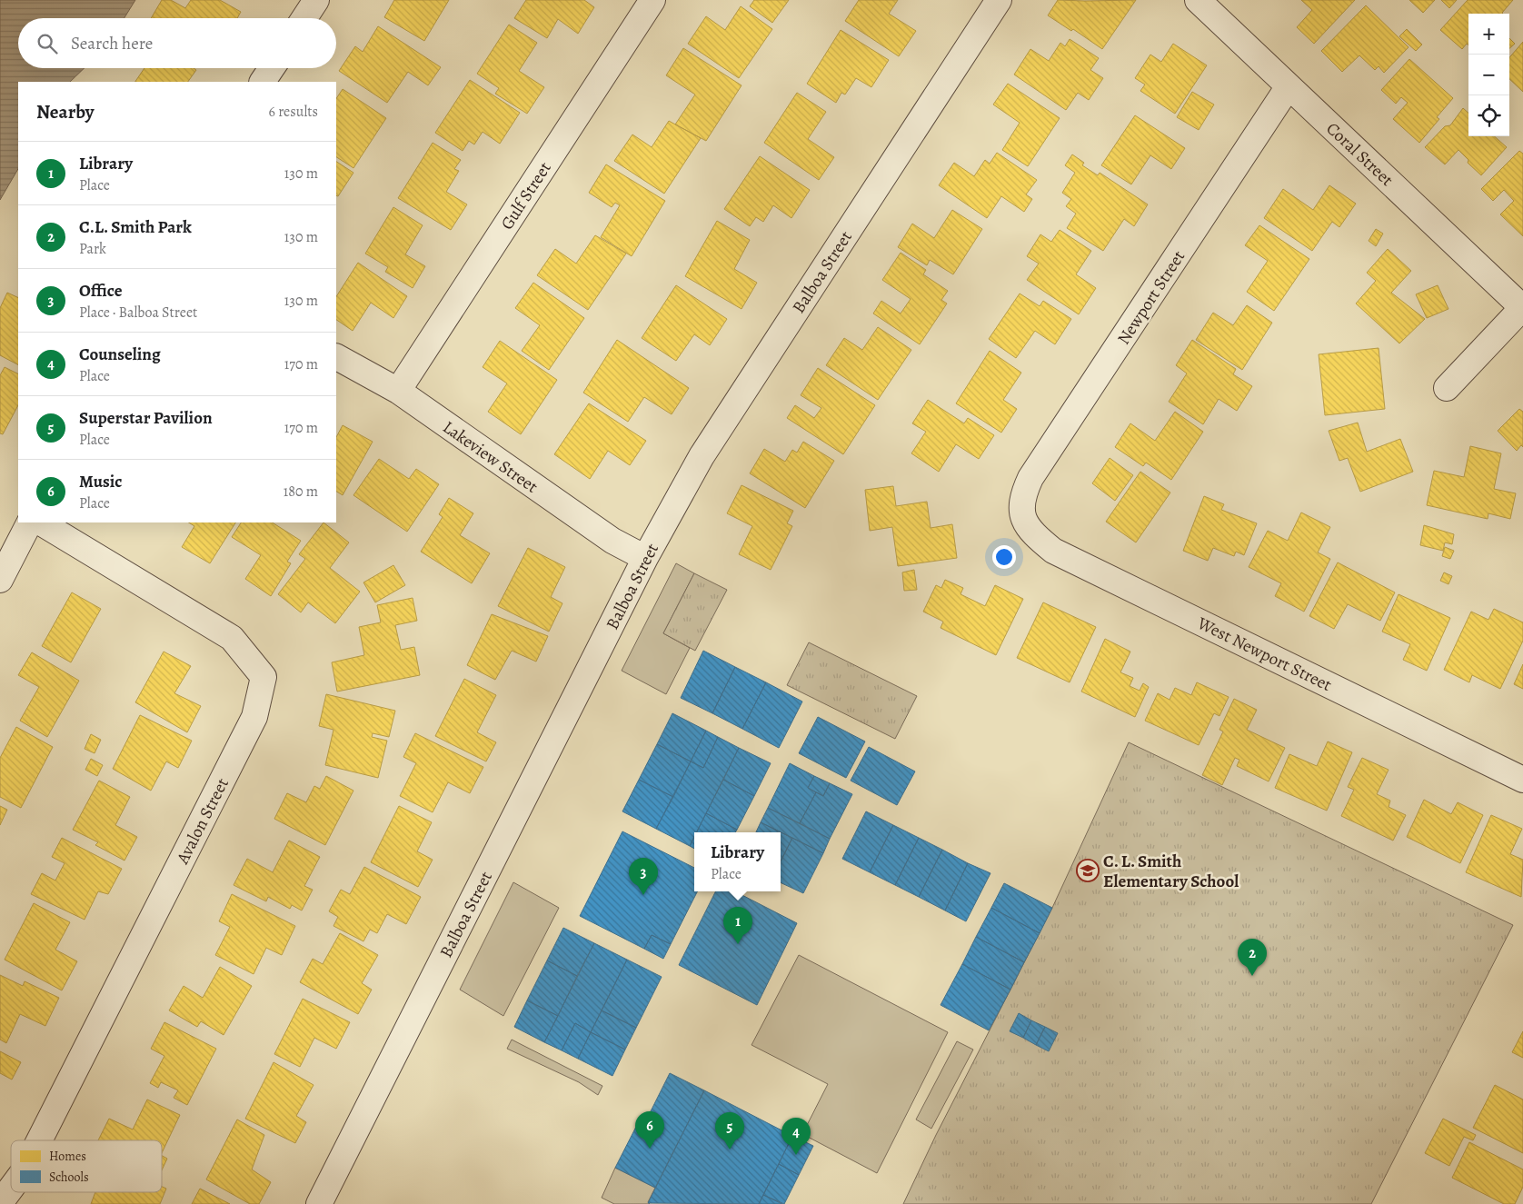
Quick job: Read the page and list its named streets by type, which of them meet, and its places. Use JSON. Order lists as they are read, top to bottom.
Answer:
{
  "streets": {
    "street": [
      "Coral Street",
      "Gulf Street",
      "Balboa Street",
      "Newport Street",
      "Lakeview Street",
      "West Newport Street",
      "Avalon Street"
    ]
  },
  "crossings": [
    ["Coral Street", "Newport Street"],
    ["Gulf Street", "Lakeview Street"],
    ["Balboa Street", "Lakeview Street"],
    ["Newport Street", "West Newport Street"]
  ],
  "places": {
    "school or university": ["C. L. Smith Elementary School"]
  },
  "legend": ["Homes", "Schools"],
  "page": {
    "map_buttons": ["+", "−"],
    "search": "Search here",
    "heading": ["Nearby", "6 results"],
    "list": [
      {
        "mark": "1",
        "name": "Library",
        "note": "Place",
        "value": "130 m"
      },
      {
        "mark": "2",
        "name": "C.L. Smith Park",
        "note": "Park",
        "value": "130 m"
      },
      {
        "mark": "3",
        "name": "Office",
        "note": "Place · Balboa Street",
        "value": "130 m"
      },
      {
        "mark": "4",
        "name": "Counseling",
        "note": "Place",
        "value": "170 m"
      },
      {
        "mark": "5",
        "name": "Superstar Pavilion",
        "note": "Place",
        "value": "170 m"
      },
      {
        "mark": "6",
        "name": "Music",
        "note": "Place",
        "value": "180 m"
      }
    ],
    "popup": ["Library", "Place"],
    "pins": [
      "3",
      "1",
      "2",
      "6",
      "5",
      "4"
    ]
  }
}
